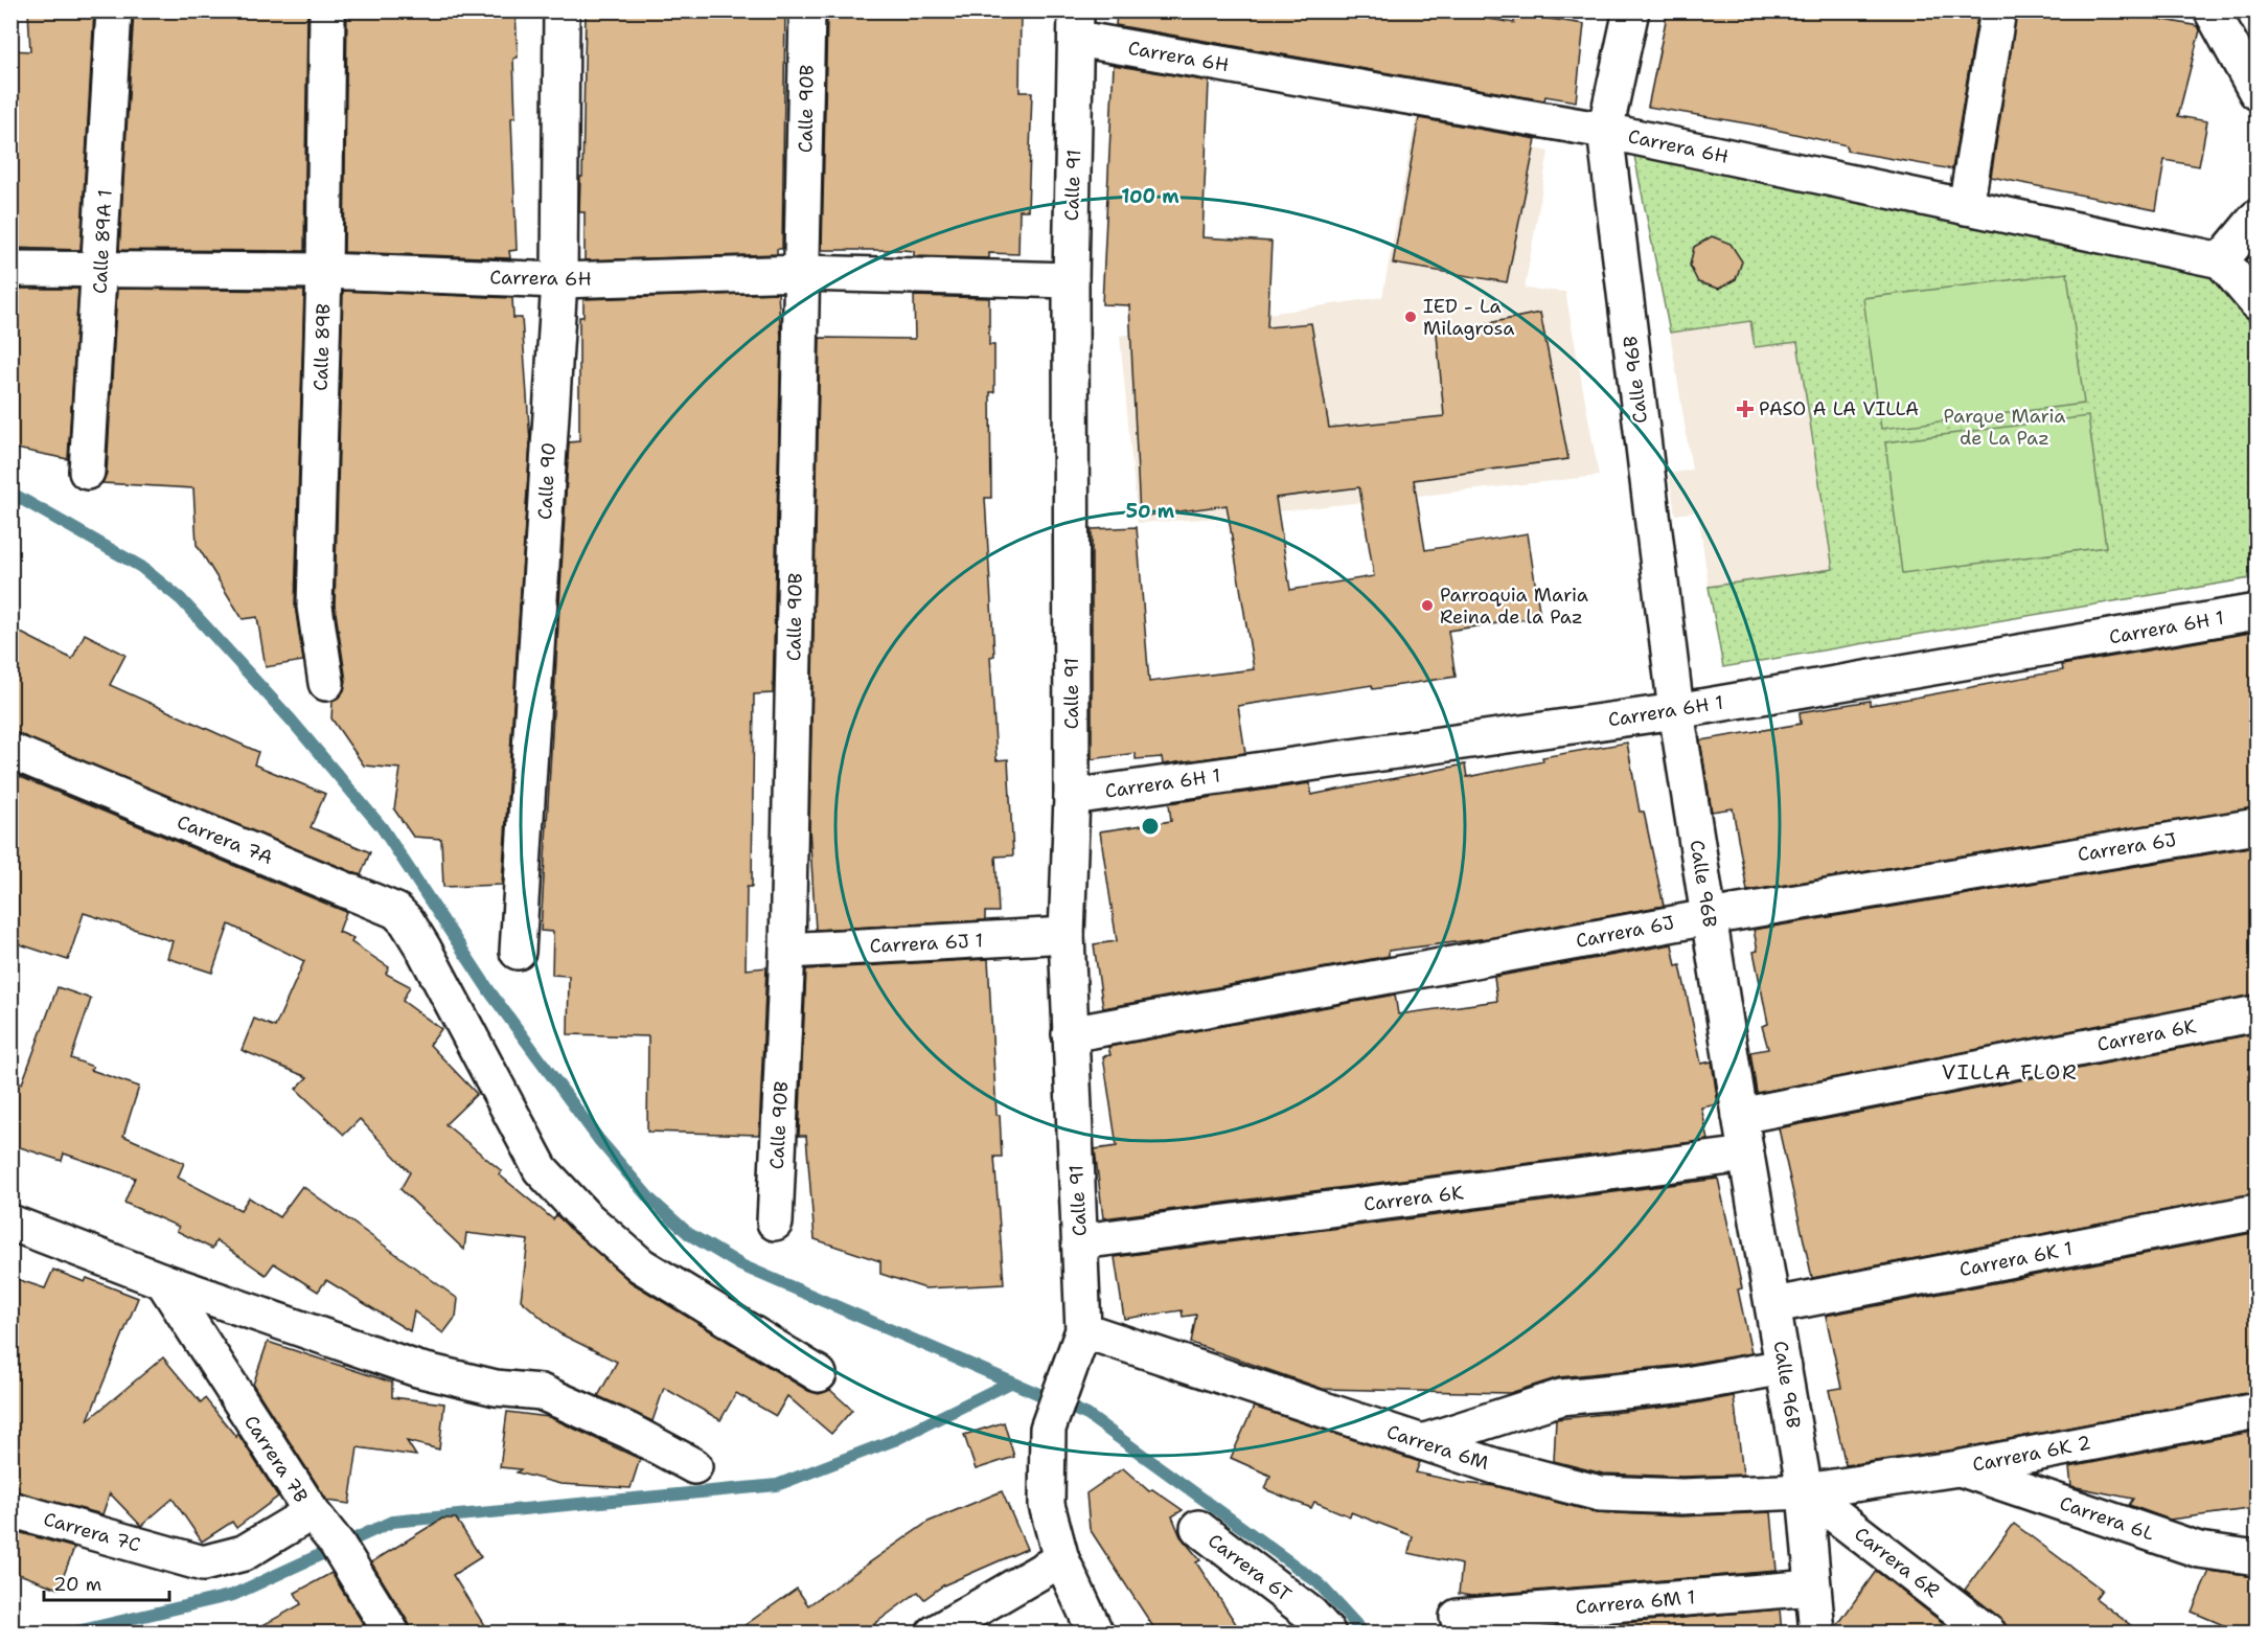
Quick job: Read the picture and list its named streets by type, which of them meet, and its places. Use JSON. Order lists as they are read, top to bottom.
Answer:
{
  "streets": {
    "street": [
      "Carrera 6H",
      "Calle 90B",
      "Calle 91",
      "Calle 89A 1",
      "Calle 89B",
      "Calle 96B",
      "Calle 90",
      "Carrera 6H 1",
      "Carrera 7A",
      "Carrera 6J",
      "Carrera 6J 1",
      "Carrera 6K",
      "Carrera 6K 1",
      "Carrera 6M",
      "Carrera 6K 2",
      "Carrera 7B",
      "Carrera 6L",
      "Carrera 7C",
      "Carrera 6R",
      "Carrera 6T",
      "Carrera 6M 1"
    ]
  },
  "crossings": [
    ["Carrera 6H", "Calle 90B"],
    ["Carrera 6H", "Calle 91"],
    ["Carrera 6H", "Calle 89A 1"],
    ["Carrera 6H", "Calle 89B"],
    ["Carrera 6H", "Calle 96B"],
    ["Carrera 6H", "Calle 90"],
    ["Calle 90B", "Carrera 6J 1"],
    ["Calle 91", "Carrera 6H 1"],
    ["Calle 91", "Carrera 6J"],
    ["Calle 91", "Carrera 6J 1"],
    ["Calle 91", "Carrera 6K"],
    ["Calle 91", "Carrera 6M"],
    ["Calle 96B", "Carrera 6H 1"],
    ["Calle 96B", "Carrera 6J"],
    ["Calle 96B", "Carrera 6K"],
    ["Calle 96B", "Carrera 6K 1"],
    ["Calle 96B", "Carrera 6M"],
    ["Calle 96B", "Carrera 6K 2"],
    ["Calle 96B", "Carrera 6R"],
    ["Calle 96B", "Carrera 6M 1"],
    ["Carrera 6M", "Carrera 6K 2"],
    ["Carrera 6M", "Carrera 6R"],
    ["Carrera 6K 2", "Carrera 6L"],
    ["Carrera 6K 2", "Carrera 6R"],
    ["Carrera 7B", "Carrera 7C"]
  ],
  "districts": ["VILLA FLOR"],
  "parks": ["Parque Maria de La Paz"],
  "places": {
    "other": ["IED - La Milagrosa", "Parroquia Maria Reina de la Paz"],
    "health": ["PASO A LA VILLA"]
  },
  "scale_bar": "20 m",
  "rings": ["100 m", "50 m"]
}
